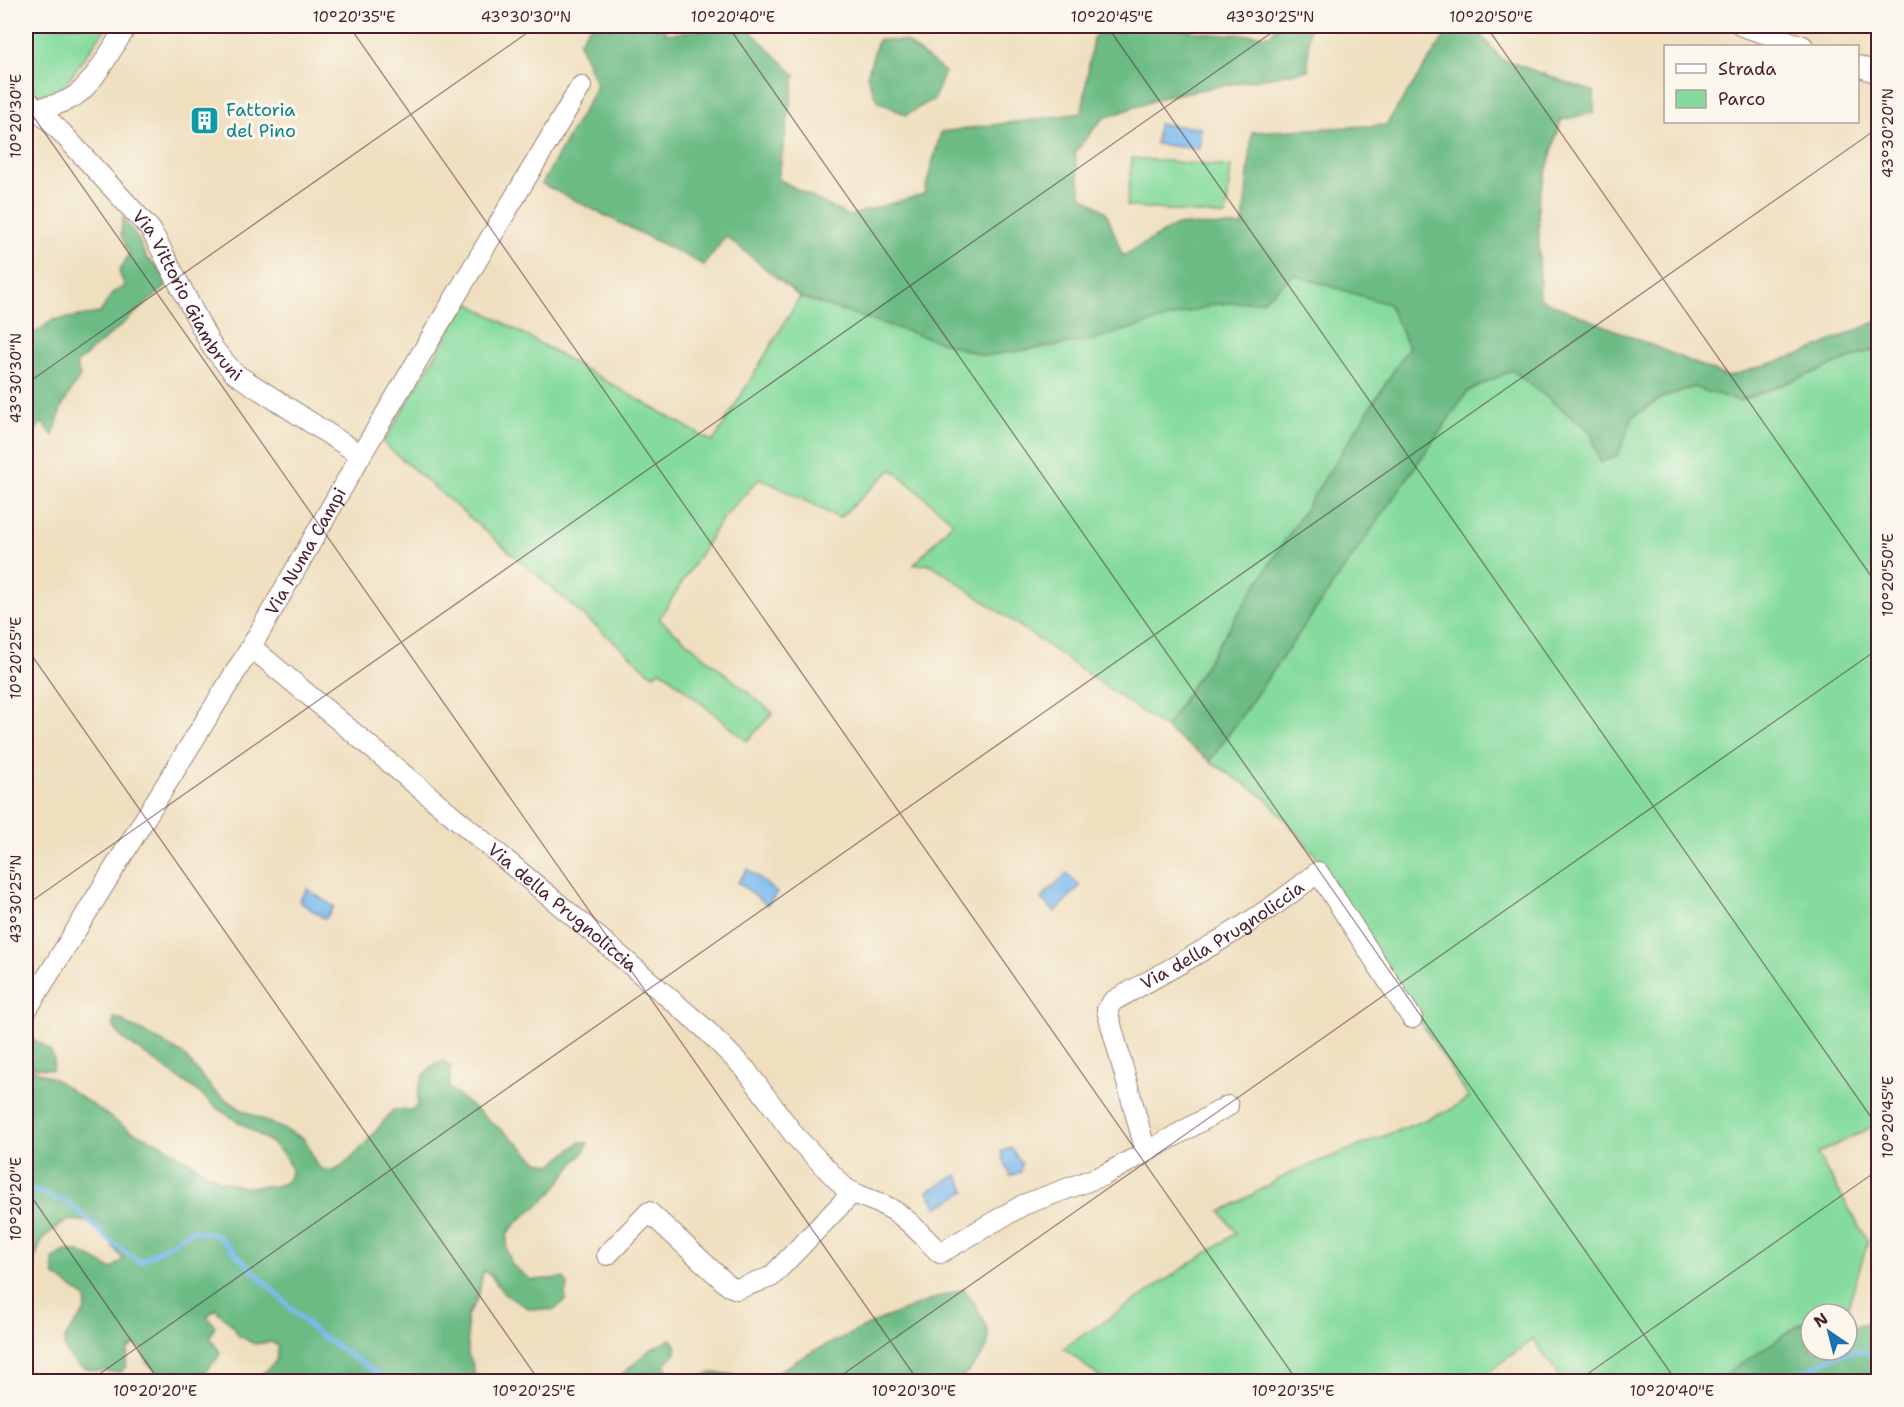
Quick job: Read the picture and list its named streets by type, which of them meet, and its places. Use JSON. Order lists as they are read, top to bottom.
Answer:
{
  "streets": {
    "street": ["Via Vittorio Giambruni", "Via Numa Campi", "Via della Prugnoliccia"]
  },
  "crossings": [
    ["Via Vittorio Giambruni", "Via Numa Campi"],
    ["Via Numa Campi", "Via della Prugnoliccia"]
  ],
  "places": {
    "building": ["Fattoria del Pino"]
  },
  "legend": ["Strada", "Parco"],
  "north": "top left",
  "coordinates": [
    "10°20'35\"E",
    "43°30'30\"N",
    "10°20'40\"E",
    "10°20'45\"E",
    "43°30'25\"N",
    "10°20'50\"E",
    "10°20'30\"E",
    "43°30'20\"N",
    "10°20'25\"E",
    "10°20'20\"E"
  ]
}
